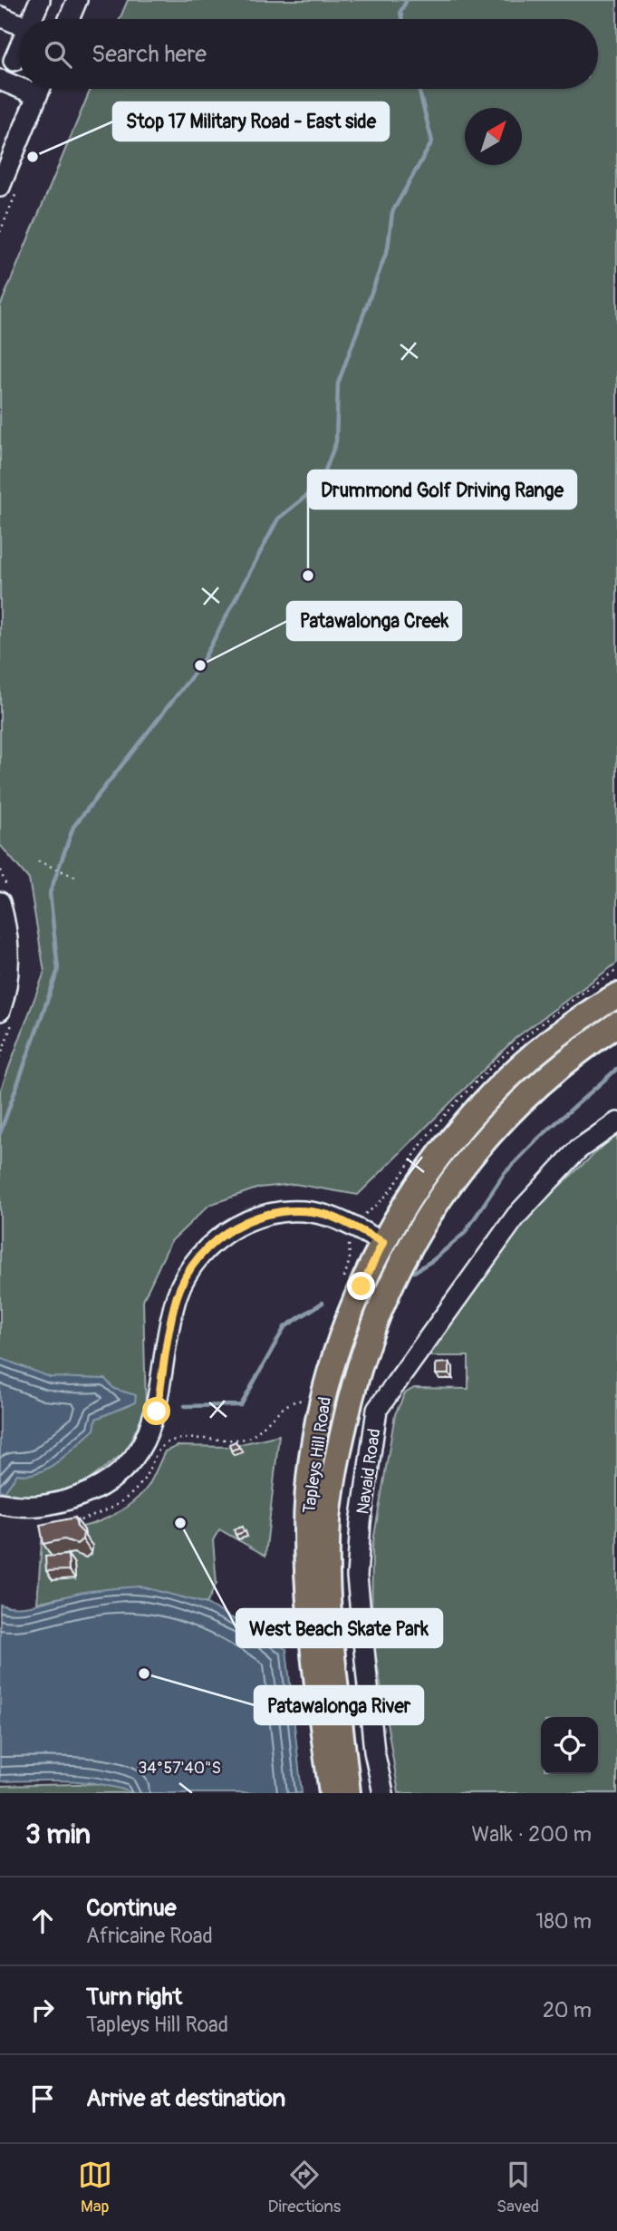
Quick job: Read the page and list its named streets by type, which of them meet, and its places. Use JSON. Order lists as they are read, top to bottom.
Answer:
{
  "streets": {
    "main road": ["Tapleys Hill Road"],
    "street": ["Navaid Road"]
  },
  "places": [
    "Stop 17 Military Road - East side",
    "Drummond Golf Driving Range",
    "Patawalonga Creek",
    "West Beach Skate Park",
    "Patawalonga River"
  ],
  "north": "top right",
  "page": {
    "search": "Search here",
    "heading": ["3 min", "Walk · 200 m"],
    "list": [
      ["Continue", "Africaine Road", "180 m"],
      ["Turn right", "Tapleys Hill Road", "20 m"],
      "Arrive at destination"
    ],
    "nav": ["Map", "Directions", "Saved"]
  },
  "coordinates": ["34°57'40\"S"]
}
